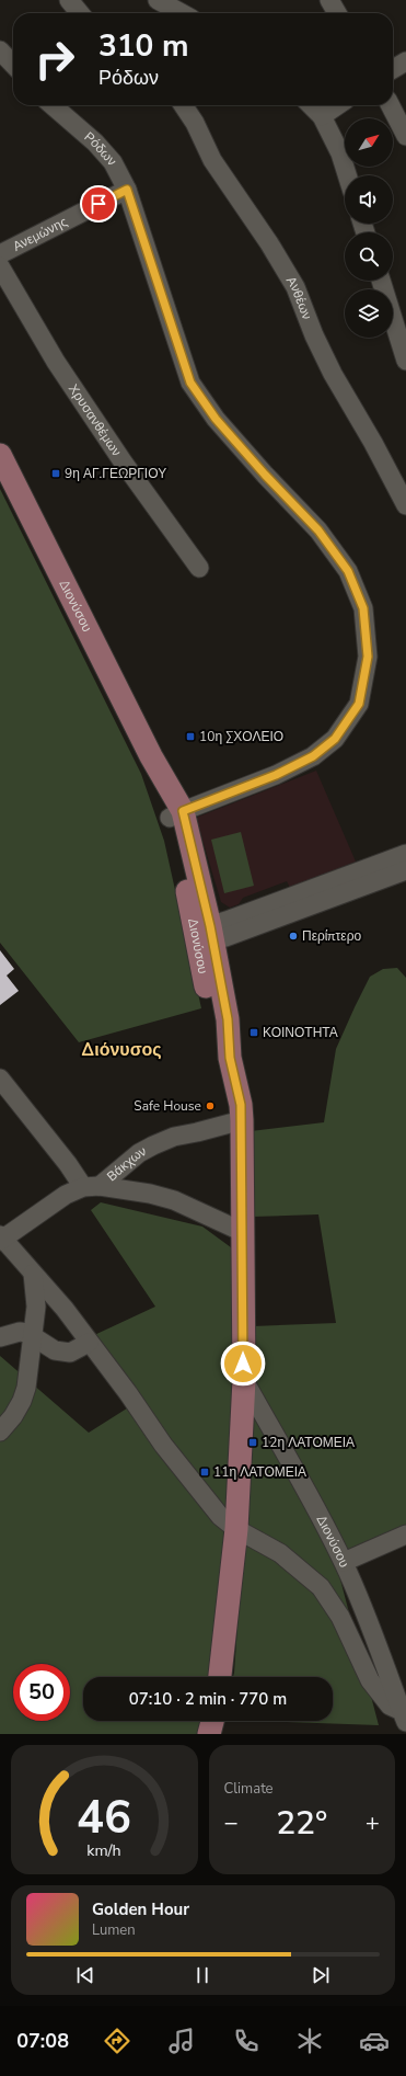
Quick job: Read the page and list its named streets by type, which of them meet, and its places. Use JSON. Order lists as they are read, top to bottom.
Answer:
{
  "streets": {
    "main road": ["Διονύσου"],
    "street": [
      "Ρόδων",
      "Ανεμώνης",
      "Ανθέων",
      "Χρυσανθέμων",
      "Βάκχων"
    ]
  },
  "crossings": [
    ["Ρόδων", "Ανεμώνης"],
    ["Ρόδων", "Διονύσου"],
    ["Διονύσου", "Βάκχων"]
  ],
  "districts": ["Διόνυσος"],
  "places": {
    "transit": [
      "9η ΑΓ.ΓΕΩΡΓΙΟΥ",
      "10η ΣΧΟΛΕΙΟ",
      "ΚΟΙΝΟΤΗΤΑ",
      "12η ΛΑΤΟΜΕΙΑ",
      "11η ΛΑΤΟΜΕΙΑ"
    ],
    "other": ["Περίπτερο", "Safe House"]
  },
  "north": "top right",
  "page": {
    "turn": ["310 m", "Ρόδων"],
    "limit": "50",
    "trip": "07:10 · 2 min · 770 m",
    "tile": "Climate",
    "heat": ["−", "22°", "+"],
    "song": ["Golden Hour", "Lumen"],
    "tabs": "07:08",
    "gauge": ["46", "km/h"]
  }
}
